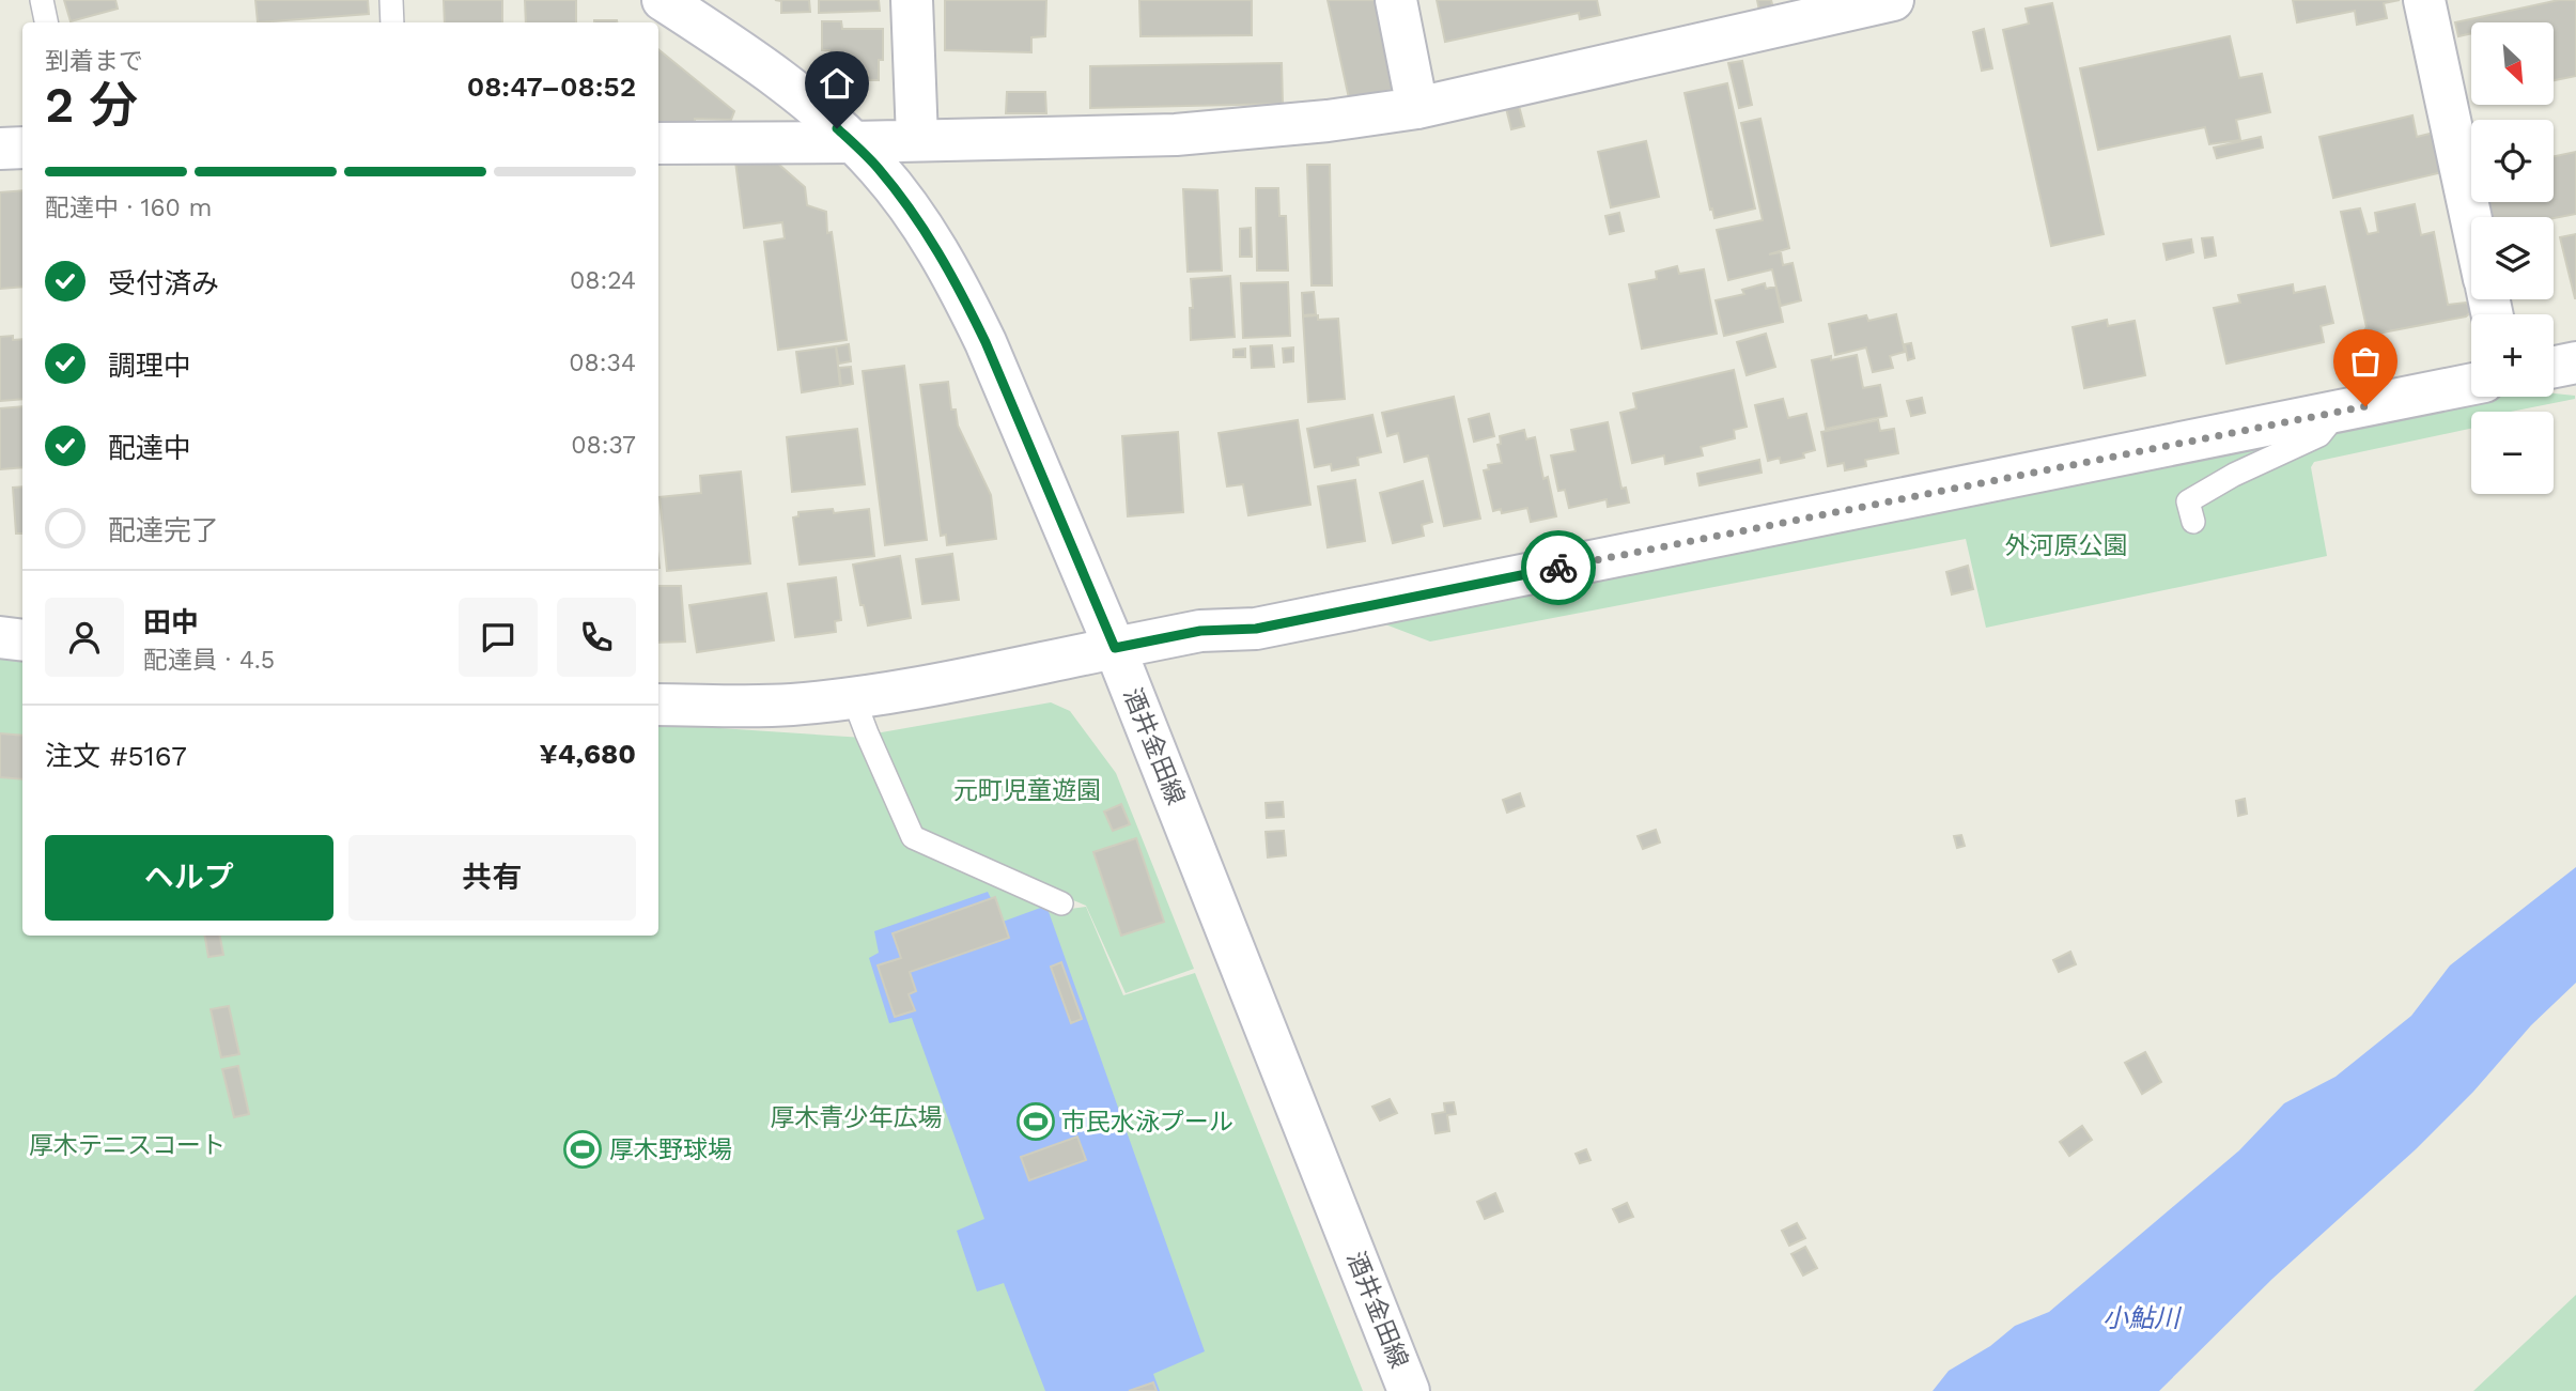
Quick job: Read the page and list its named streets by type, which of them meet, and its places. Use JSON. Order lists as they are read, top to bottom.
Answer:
{
  "streets": {
    "street": ["酒井金田線"]
  },
  "water": ["小鮎川"],
  "parks": [
    "外河原公園",
    "元町児童遊園",
    "厚木青少年広場",
    "厚木テニスコート"
  ],
  "places": {
    "sports": ["市民水泳プール", "厚木野球場"]
  },
  "north": "bottom right",
  "page": {
    "map_buttons": ["+", "−"],
    "heading": ["2 分", "到着まで", "08:47–08:52"],
    "panel": [
      "田中",
      "配達員 · 4.5",
      "注文 #5167",
      "¥4,680"
    ],
    "bar": "配達中 · 160 m",
    "list": [
      ["受付済み", "08:24"],
      ["調理中", "08:34"],
      ["配達中", "08:37"],
      "配達完了"
    ],
    "buttons": ["ヘルプ", "共有"]
  }
}
